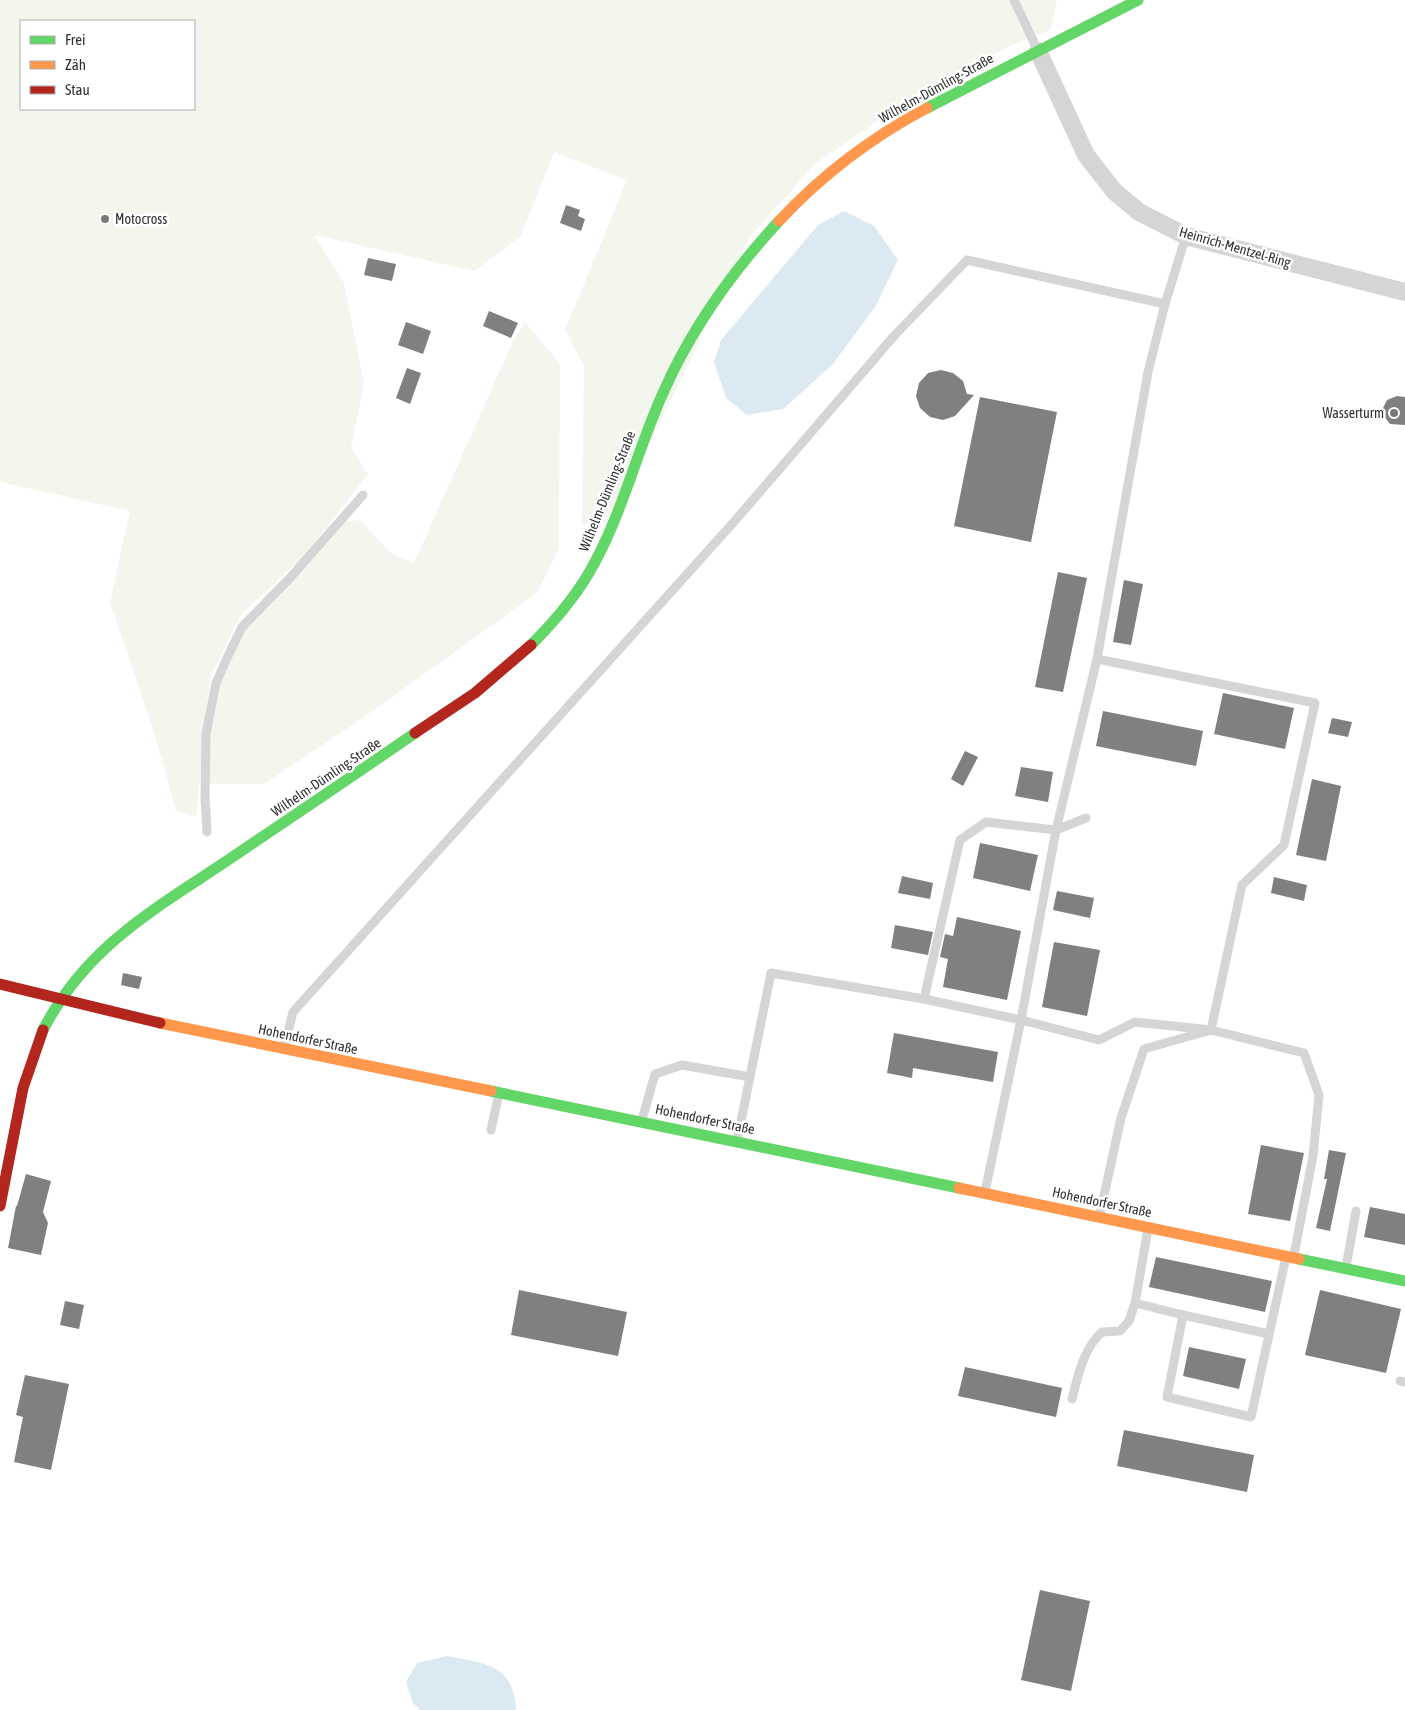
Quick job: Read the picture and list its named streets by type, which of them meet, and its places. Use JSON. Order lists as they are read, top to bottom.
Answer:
{
  "streets": {
    "street": ["Wilhelm-Dümling-Straße", "Heinrich-Mentzel-Ring", "Hohendorfer Straße"]
  },
  "crossings": [
    ["Wilhelm-Dümling-Straße", "Heinrich-Mentzel-Ring"],
    ["Wilhelm-Dümling-Straße", "Hohendorfer Straße"]
  ],
  "places": ["Motocross", "Wasserturm"],
  "legend": ["Frei", "Zäh", "Stau"]
}
